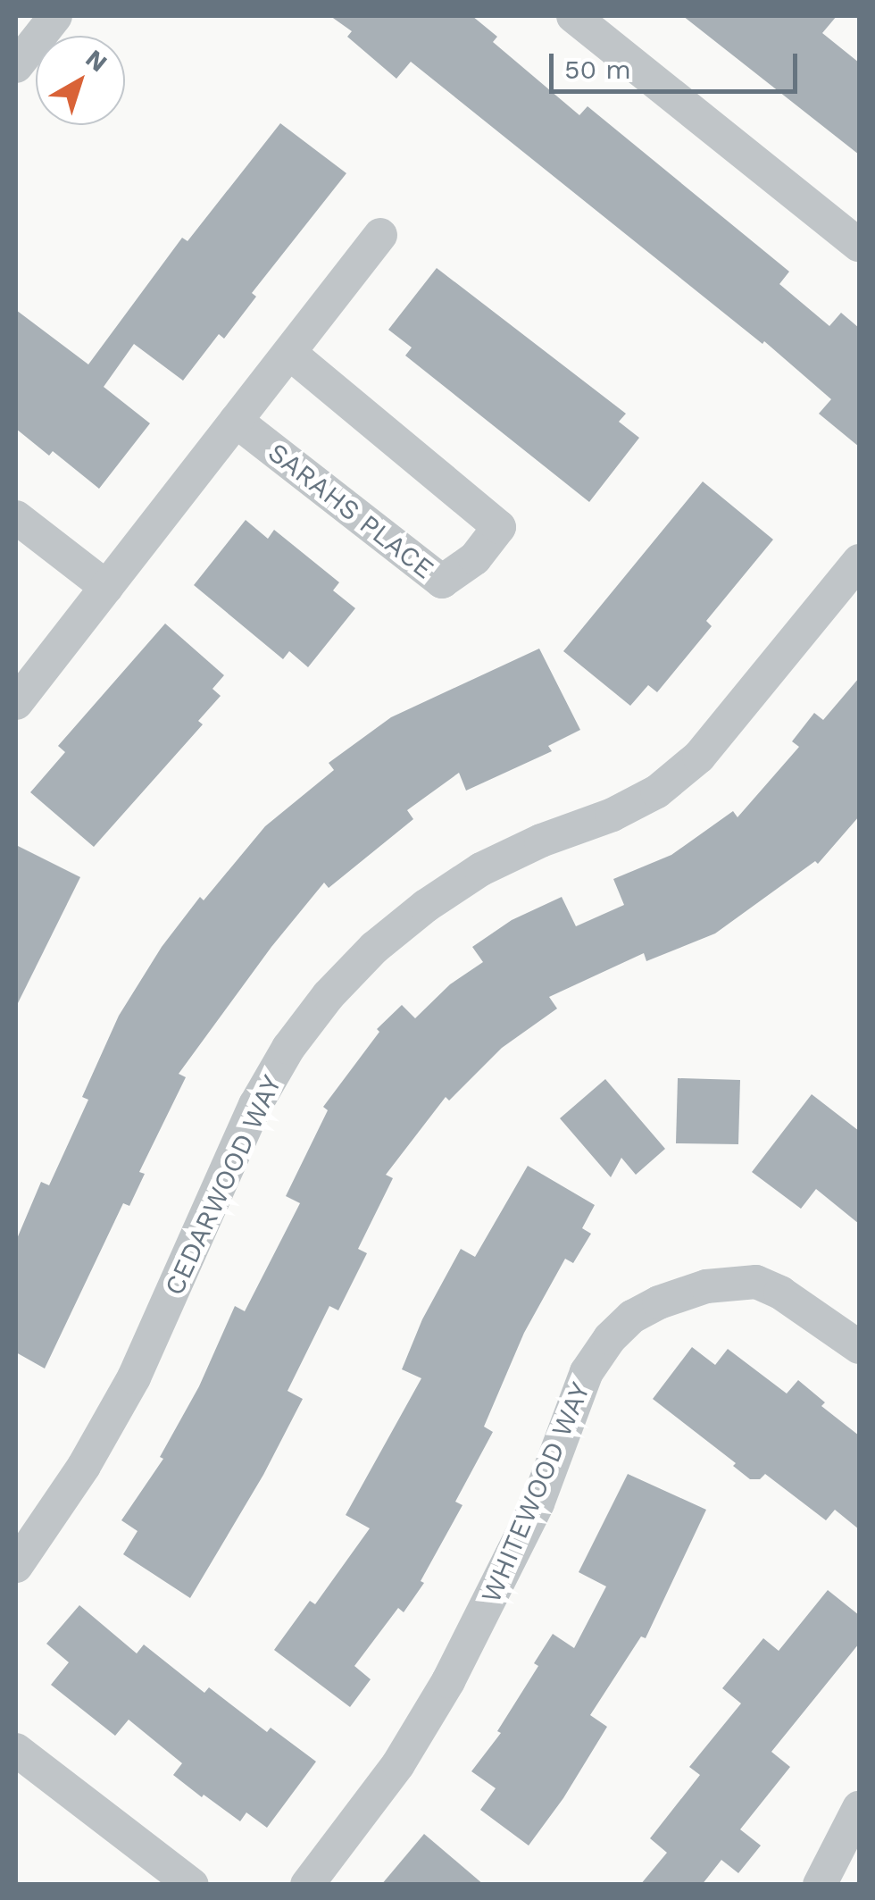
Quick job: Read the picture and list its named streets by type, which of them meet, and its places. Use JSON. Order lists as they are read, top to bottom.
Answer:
{
  "streets": {
    "street": ["SARAHS PLACE", "CEDARWOOD WAY", "WHITEWOOD WAY"]
  },
  "scale_bar": "50 m",
  "north": "top right"
}
